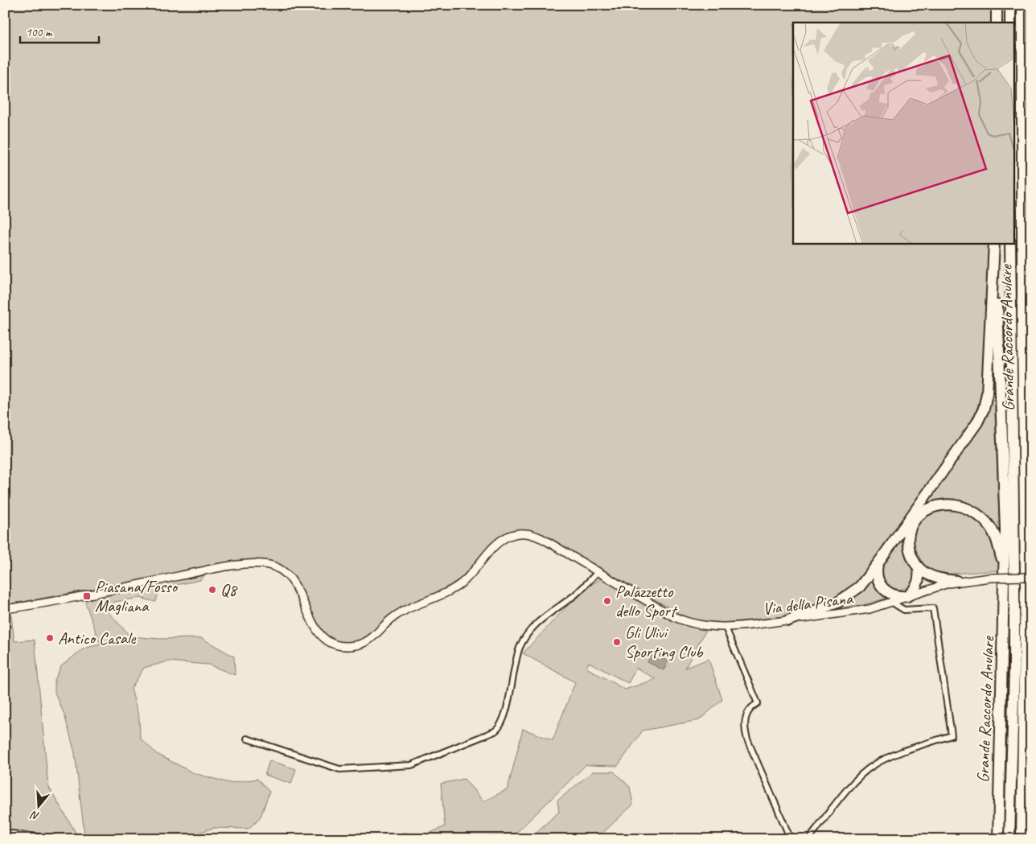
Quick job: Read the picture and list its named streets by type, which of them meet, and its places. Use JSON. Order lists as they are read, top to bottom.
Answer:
{
  "streets": {
    "highway": ["Grande Raccordo Anulare"],
    "main road": ["Via della Pisana"]
  },
  "crossings": [
    ["Grande Raccordo Anulare", "Via della Pisana"]
  ],
  "places": {
    "other": [
      "Q8",
      "Palazzetto dello Sport",
      "Antico Casale",
      "Gli Ulivi Sporting Club"
    ],
    "transit": ["Piasana/Fosso Magliana"]
  },
  "scale_bar": "100 m",
  "north": "bottom"
}
